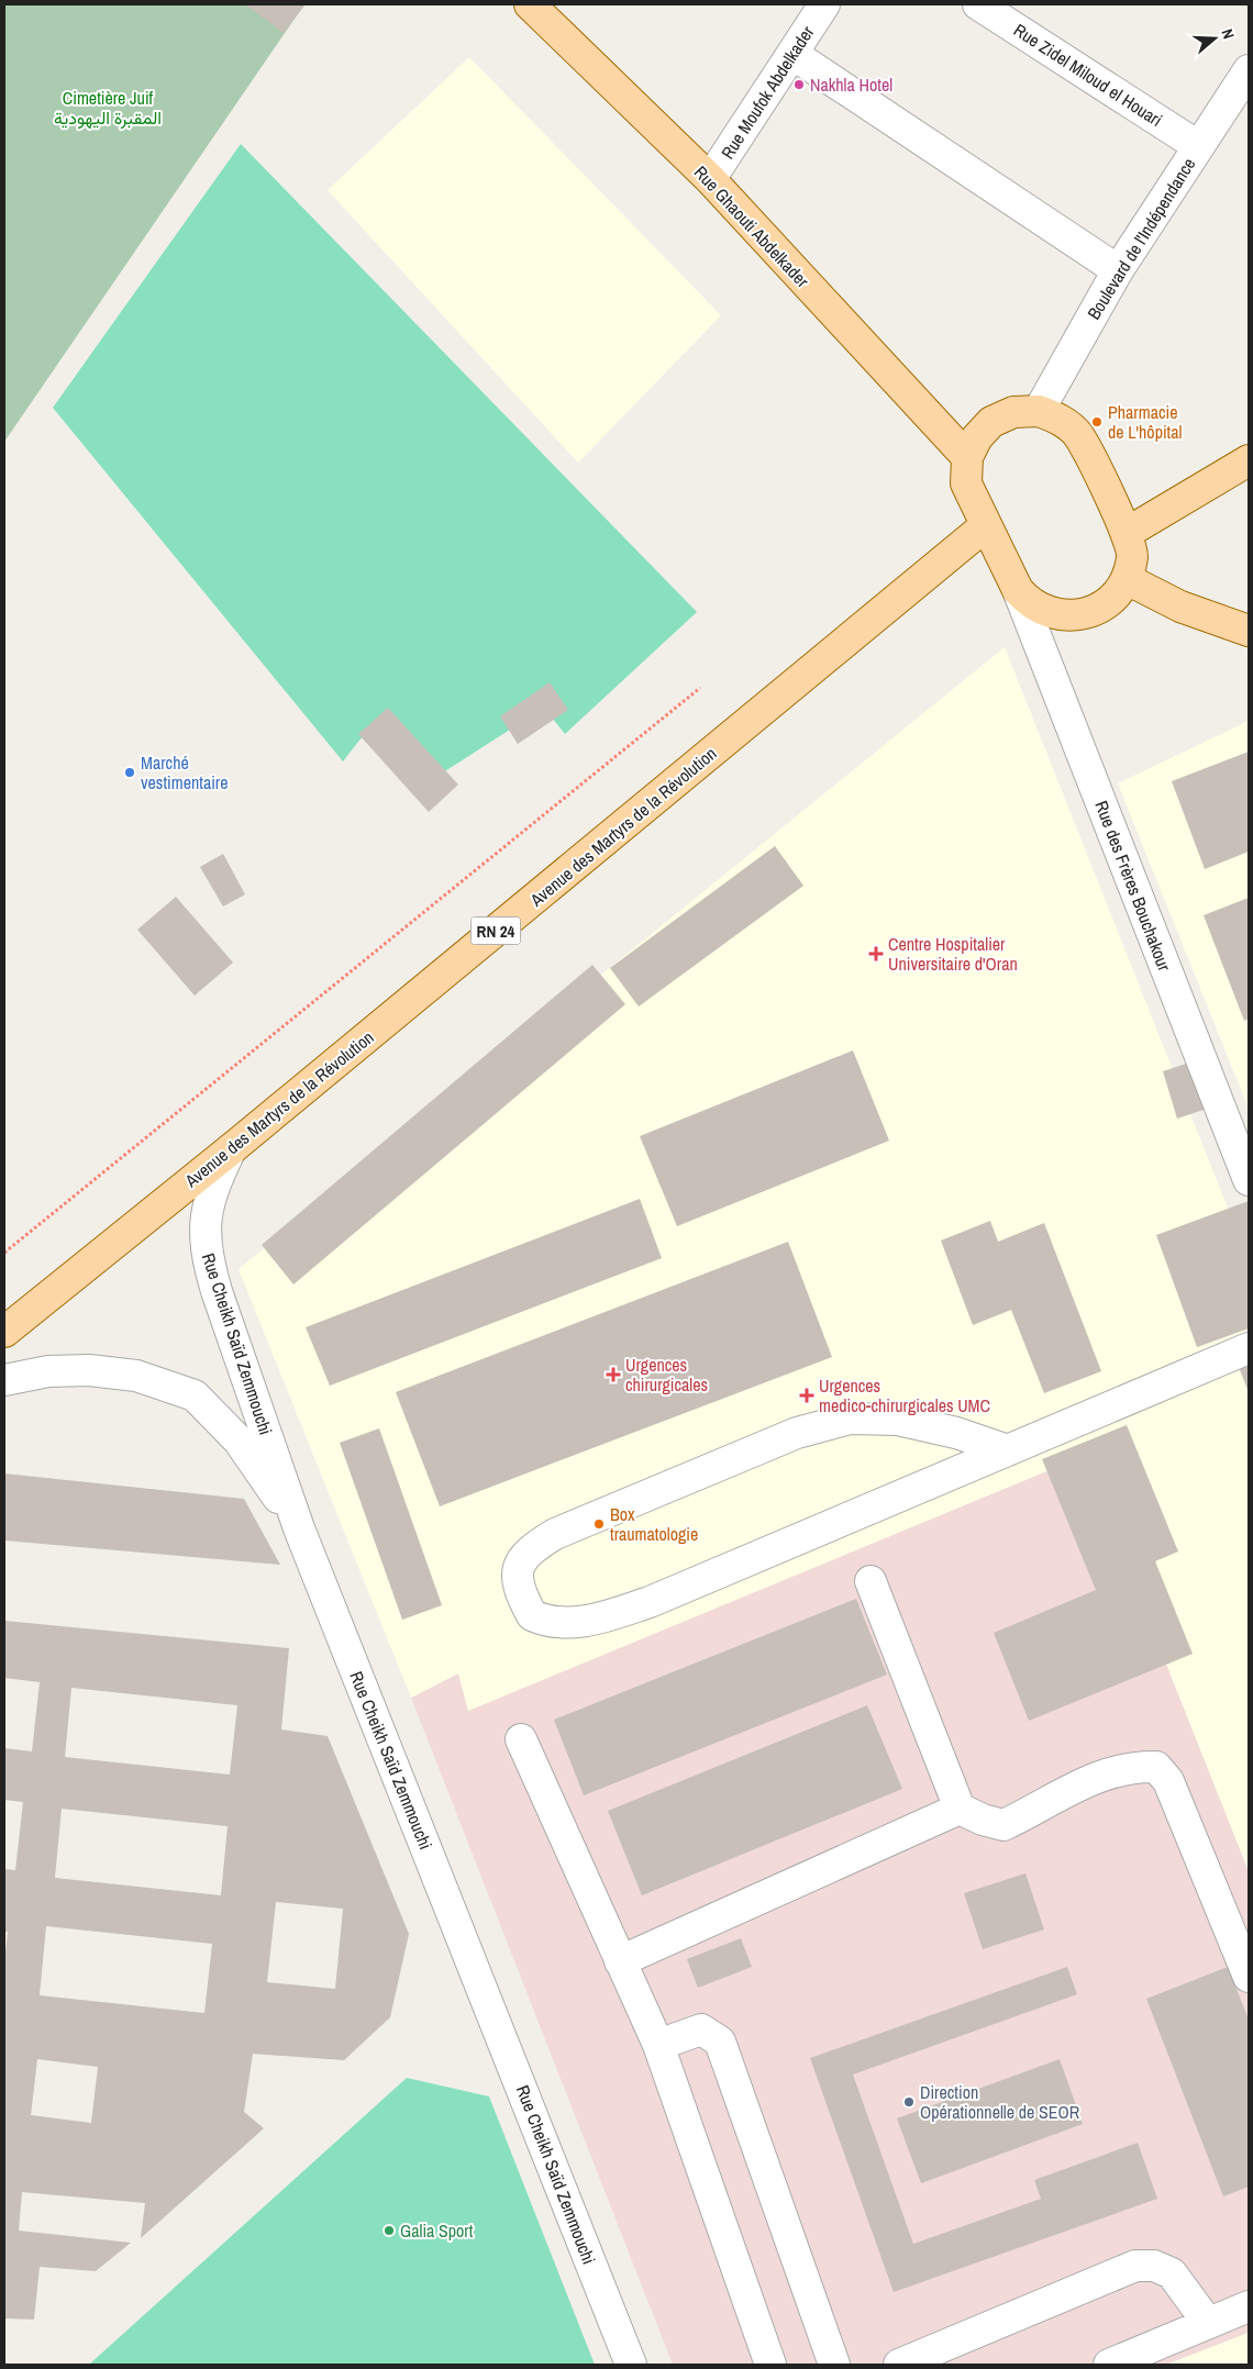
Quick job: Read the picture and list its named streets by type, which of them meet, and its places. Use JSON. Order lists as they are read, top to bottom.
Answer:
{
  "streets": {
    "main road": ["Rue Ghaouti Abdelkader", "Avenue des Martyrs de la Révolution", "RN 24"],
    "street": [
      "Rue Zidel Miloud el Houari",
      "Rue Moufok Abdelkader",
      "Boulevard de l'Indépendance",
      "Rue des Frères Bouchakour",
      "Rue Cheikh Saïd Zemmouchi"
    ]
  },
  "crossings": [
    ["Rue Zidel Miloud el Houari", "Boulevard de l'Indépendance"],
    ["Rue Moufok Abdelkader", "Rue Ghaouti Abdelkader"],
    ["Rue Ghaouti Abdelkader", "Boulevard de l'Indépendance"],
    ["Rue Ghaouti Abdelkader", "Avenue des Martyrs de la Révolution"],
    ["Rue Ghaouti Abdelkader", "Rue des Frères Bouchakour"],
    ["Boulevard de l'Indépendance", "Avenue des Martyrs de la Révolution"],
    ["Boulevard de l'Indépendance", "Rue des Frères Bouchakour"],
    ["Avenue des Martyrs de la Révolution", "Rue des Frères Bouchakour"],
    ["Avenue des Martyrs de la Révolution", "Rue Cheikh Saïd Zemmouchi"]
  ],
  "parks": ["Cimetière Juif المقبرة اليهودية"],
  "places": {
    "other": [
      "Nakhla Hotel",
      "Pharmacie de L'hôpital",
      "Marché vestimentaire",
      "Box traumatologie",
      "Direction Opérationnelle de SEOR",
      "Galia Sport"
    ],
    "health": ["Centre Hospitalier Universitaire d'Oran", "Urgences chirurgicales", "Urgences medico-chirurgicales UMC"]
  },
  "north": "right"
}
